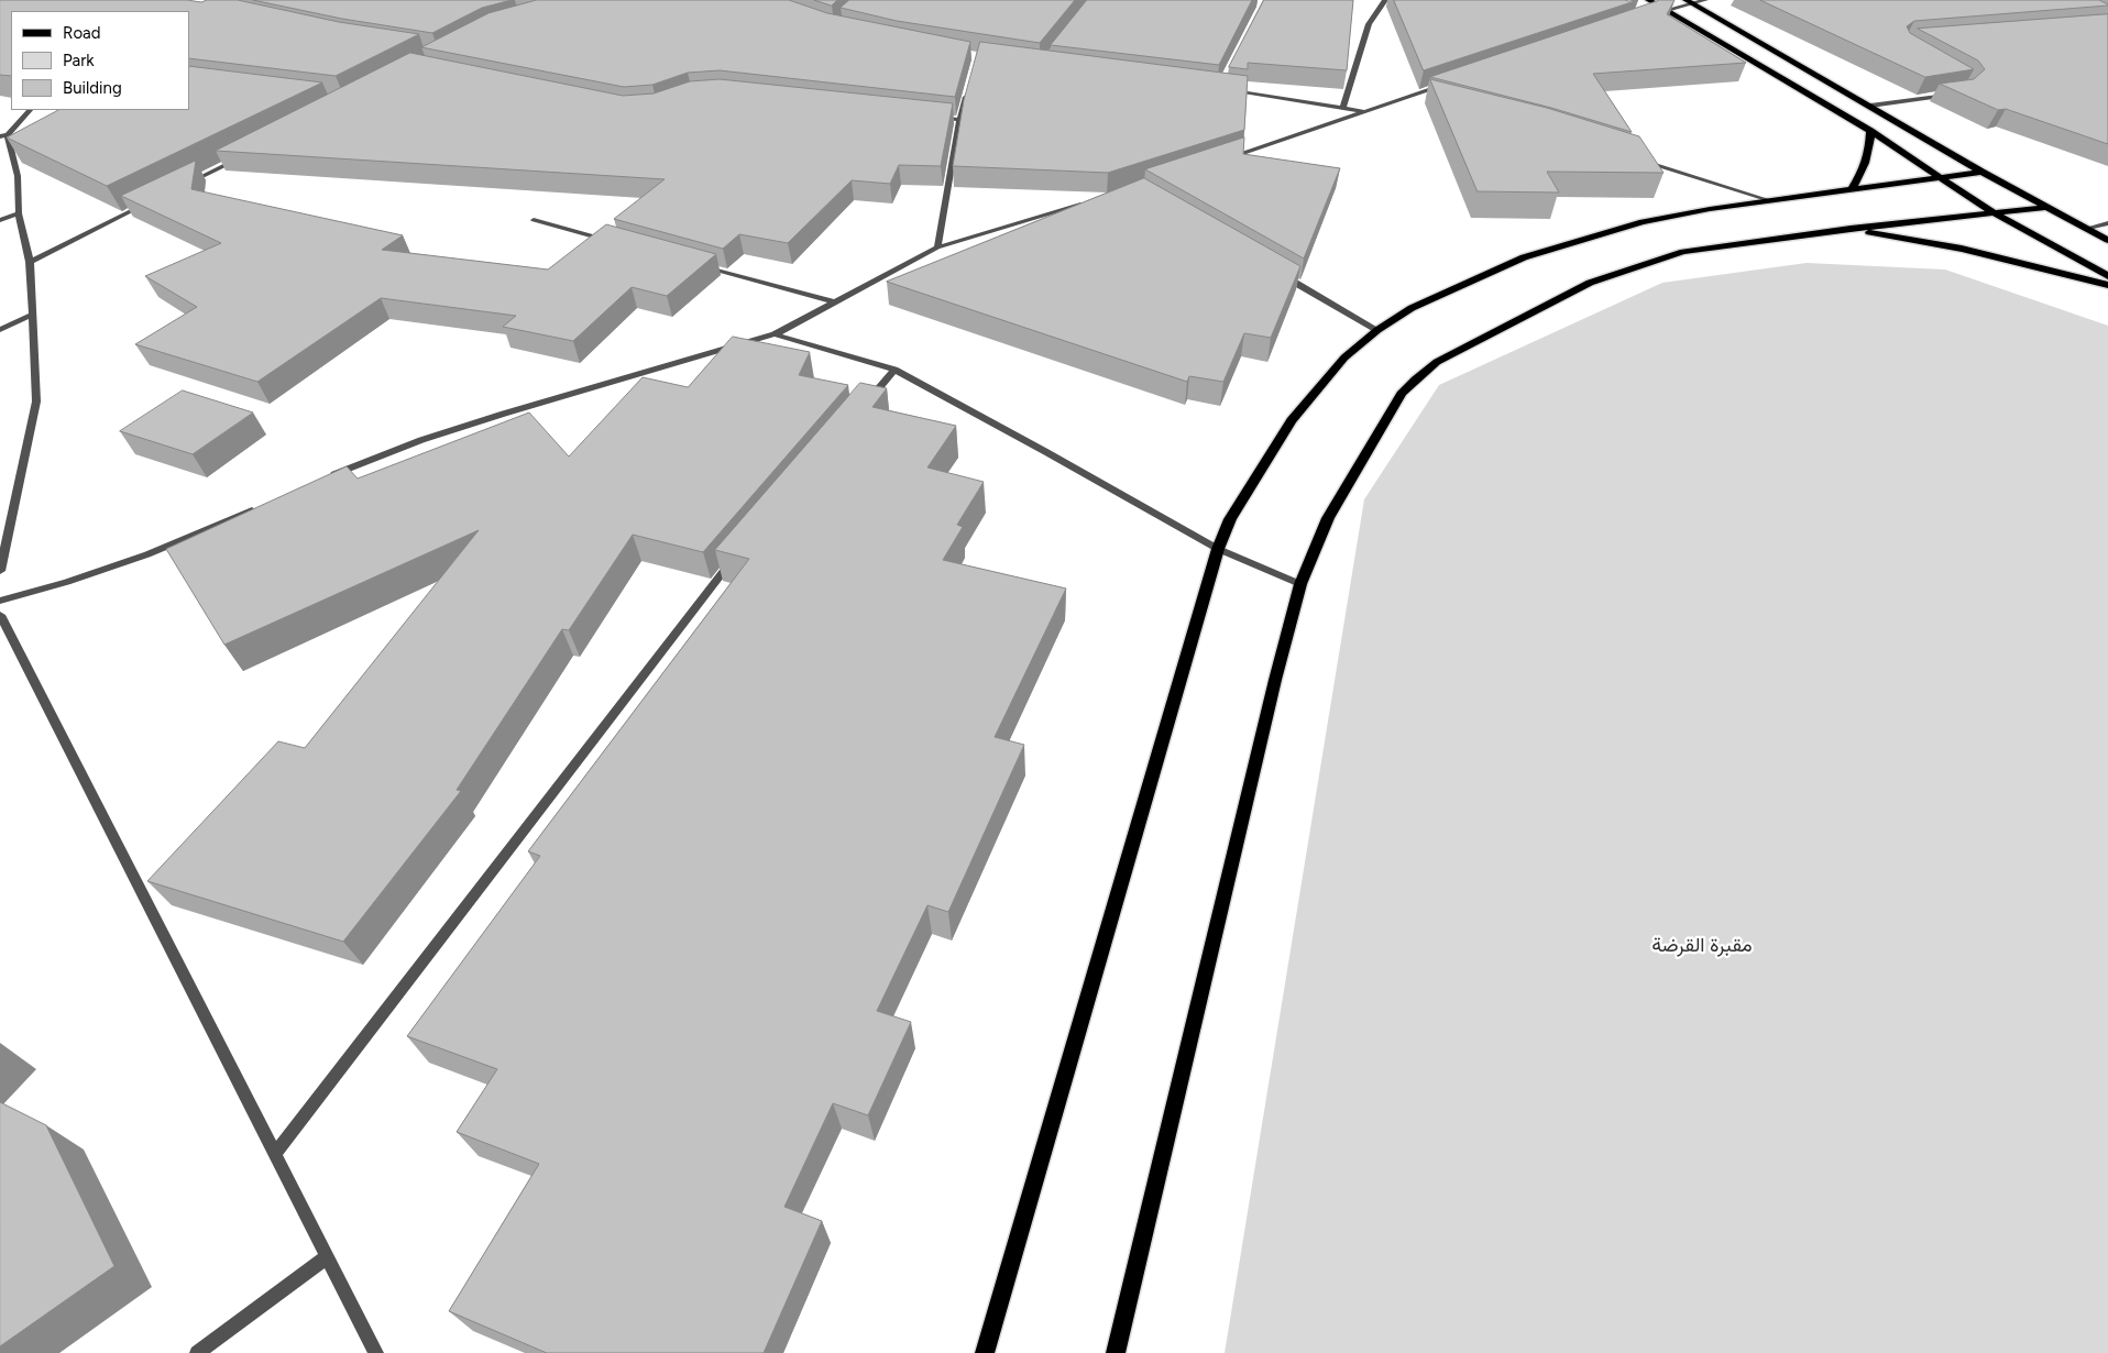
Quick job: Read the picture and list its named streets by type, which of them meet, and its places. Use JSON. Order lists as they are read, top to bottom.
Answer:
{
  "parks": ["مقبرة القرضة"],
  "legend": ["Road", "Park", "Building"]
}
